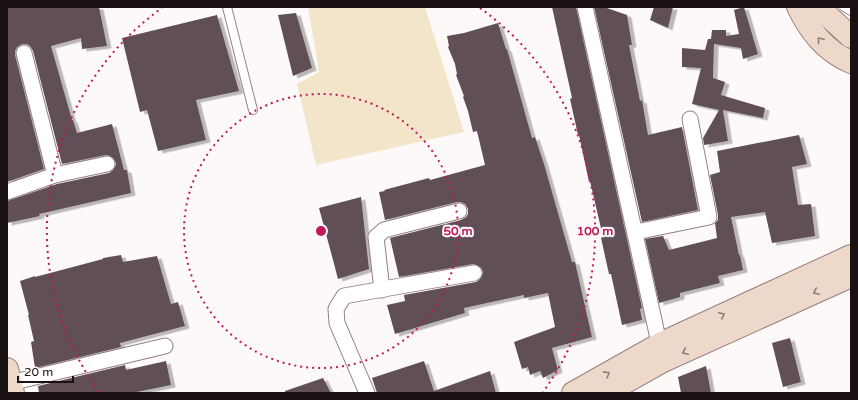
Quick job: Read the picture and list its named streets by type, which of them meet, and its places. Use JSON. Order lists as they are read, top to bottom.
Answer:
{
  "scale_bar": "20 m",
  "rings": ["50 m", "100 m"]
}
